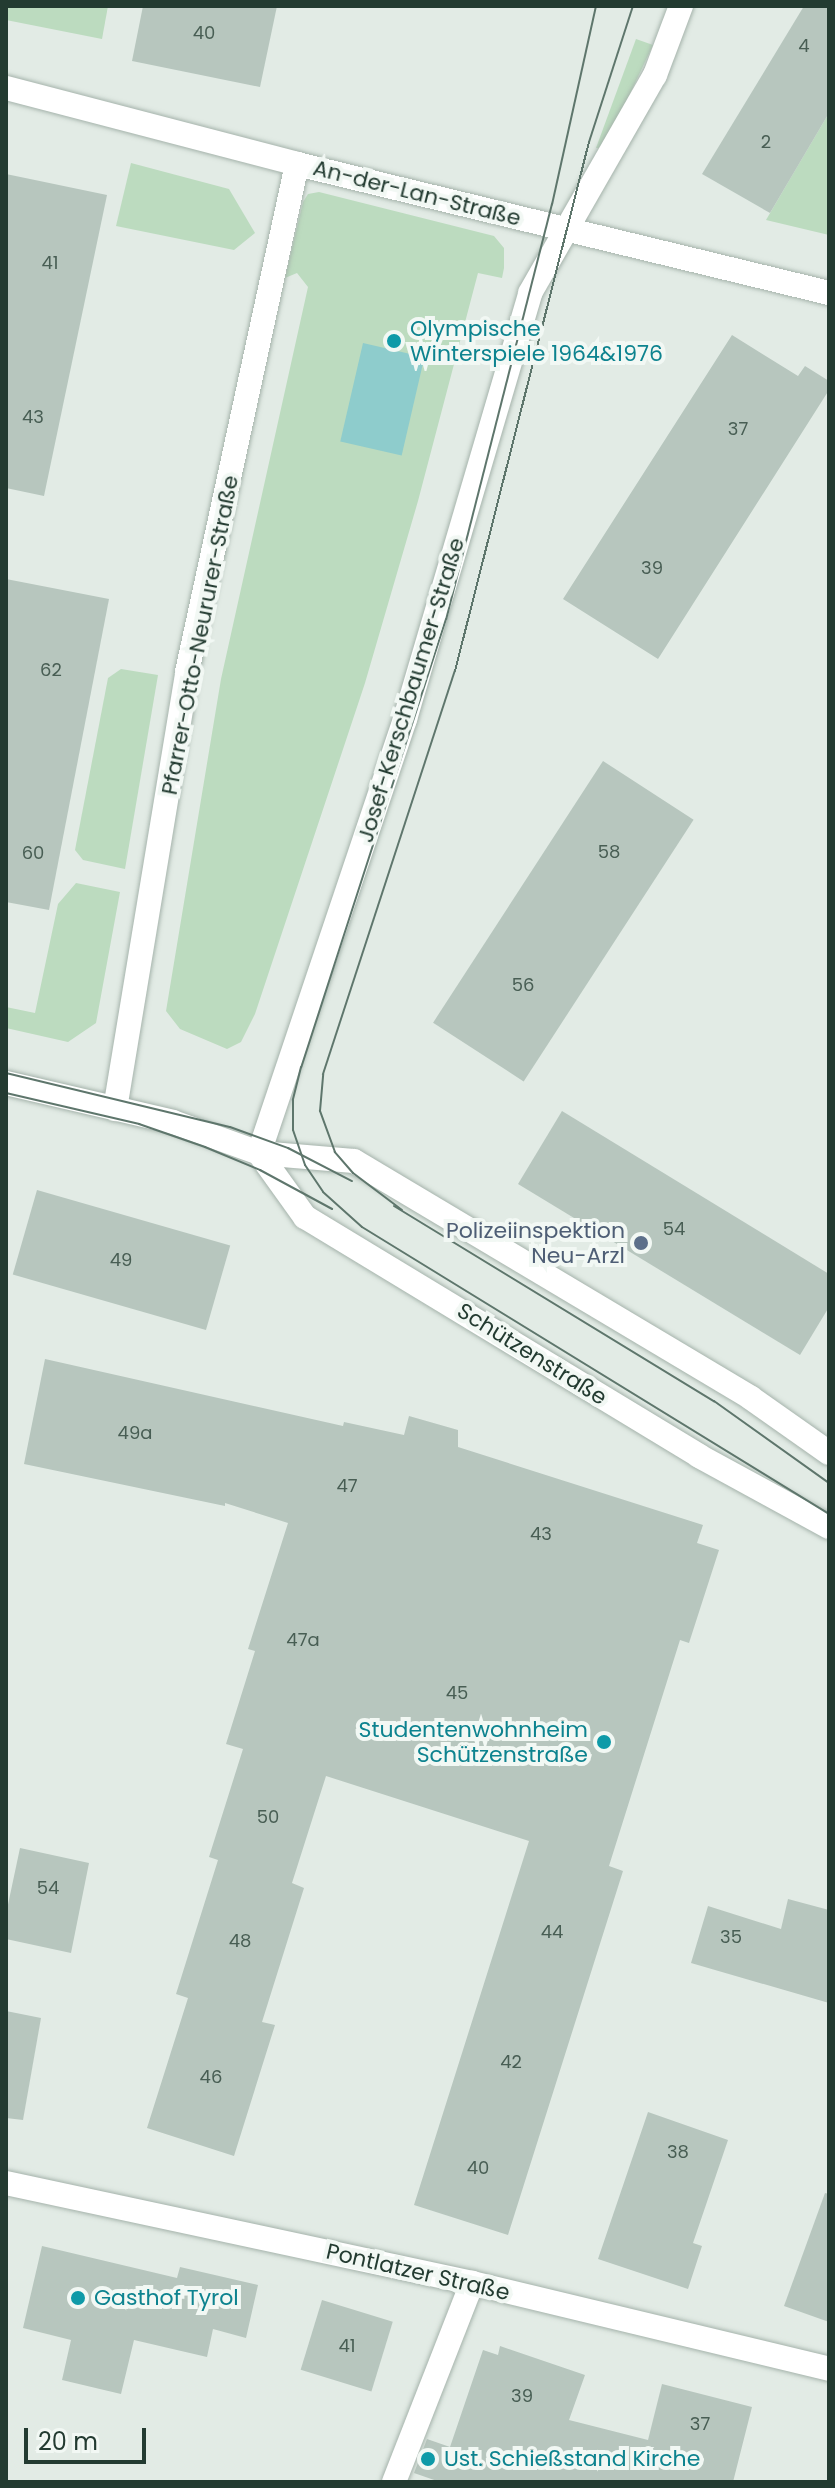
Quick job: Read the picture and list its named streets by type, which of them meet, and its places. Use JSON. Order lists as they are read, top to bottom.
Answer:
{
  "streets": {
    "street": [
      "An-der-Lan-Straße",
      "Pfarrer-Otto-Neururer-Straße",
      "Josef-Kerschbaumer-Straße",
      "Schützenstraße",
      "Pontlatzer Straße"
    ]
  },
  "crossings": [
    ["An-der-Lan-Straße", "Pfarrer-Otto-Neururer-Straße"],
    ["An-der-Lan-Straße", "Josef-Kerschbaumer-Straße"],
    ["Josef-Kerschbaumer-Straße", "Schützenstraße"]
  ],
  "places": [
    "Olympische Winterspiele 1964&1976",
    "Polizeiinspektion Neu-Arzl",
    "Studentenwohnheim Schützenstraße",
    "Gasthof Tyrol",
    "Ust. Schießstand Kirche"
  ],
  "house_numbers": [
    "40",
    "4",
    "2",
    "41",
    "43",
    "37",
    "39",
    "62",
    "58",
    "60",
    "56",
    "54",
    "49",
    "49a",
    "47",
    "43",
    "47a",
    "45",
    "50",
    "54",
    "44",
    "35",
    "48",
    "42",
    "46",
    "38",
    "40",
    "41",
    "39",
    "37"
  ],
  "scale_bar": "20 m"
}
